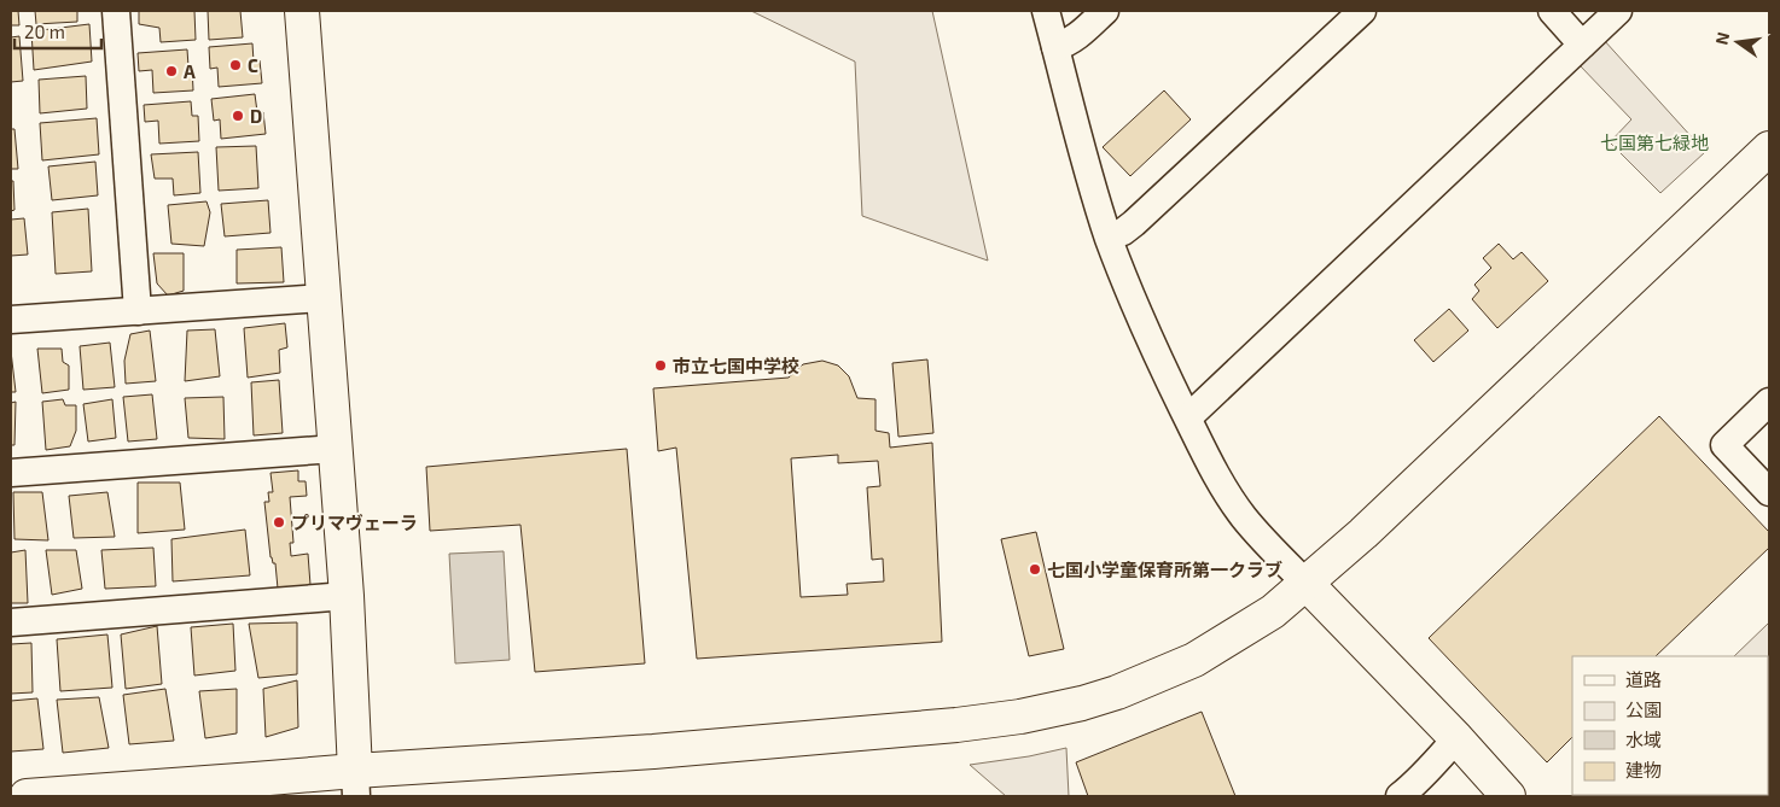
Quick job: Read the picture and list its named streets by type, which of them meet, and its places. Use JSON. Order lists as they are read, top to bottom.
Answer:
{
  "parks": ["七国第七緑地"],
  "places": [
    "C",
    "A",
    "D",
    "市立七国中学校",
    "プリマヴェーラ",
    "七国小学童保育所第一クラブ"
  ],
  "legend": [
    "道路",
    "公園",
    "水域",
    "建物"
  ],
  "scale_bar": "20 m",
  "north": "left"
}
